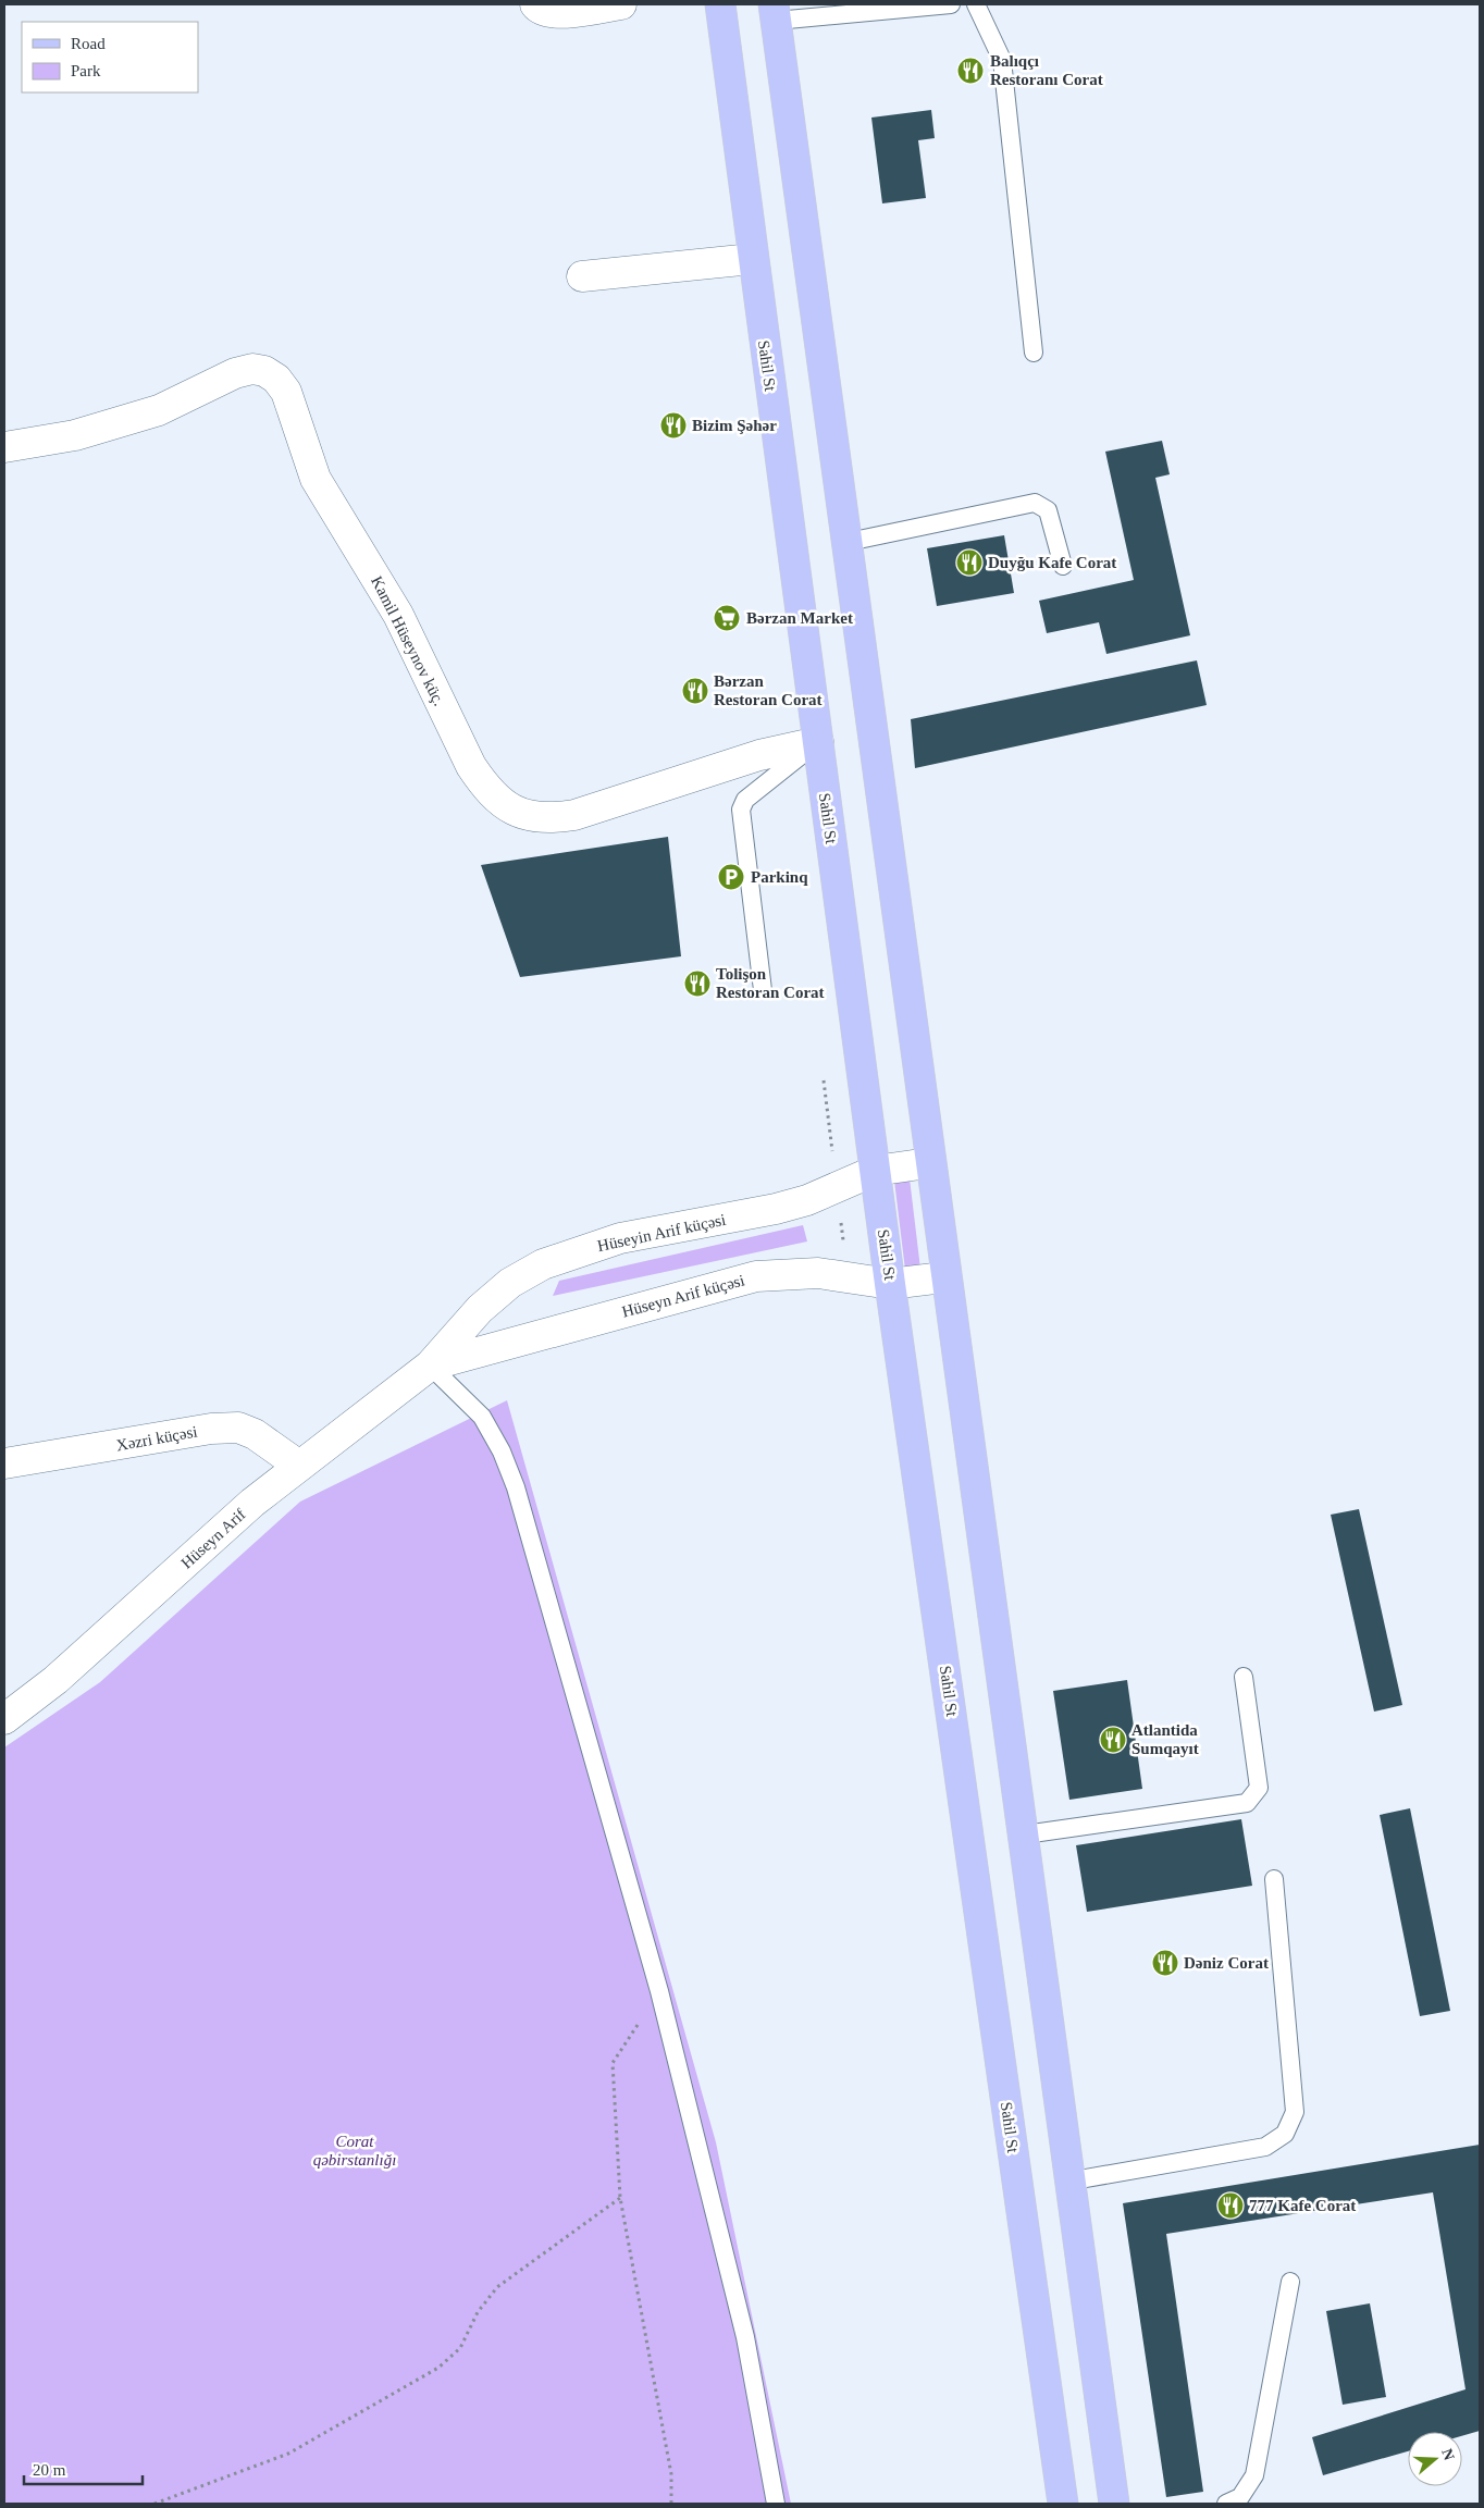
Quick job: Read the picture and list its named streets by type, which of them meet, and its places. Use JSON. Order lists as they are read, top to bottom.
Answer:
{
  "streets": {
    "main road": ["Sahil St"],
    "street": [
      "Kamil Hüseynov küç.",
      "Hüseyin Arif küçəsi",
      "Hüseyn Arif küçəsi",
      "Xəzri küçəsi",
      "Hüseyn Arif"
    ]
  },
  "crossings": [
    ["Sahil St", "Kamil Hüseynov küç."],
    ["Sahil St", "Hüseyin Arif küçəsi"],
    ["Sahil St", "Hüseyn Arif küçəsi"],
    ["Hüseyin Arif küçəsi", "Hüseyn Arif küçəsi"],
    ["Hüseyin Arif küçəsi", "Hüseyn Arif"],
    ["Hüseyn Arif küçəsi", "Hüseyn Arif"],
    ["Xəzri küçəsi", "Hüseyn Arif"]
  ],
  "parks": ["Corat qəbirstanlığı"],
  "places": {
    "restaurant": [
      "Balıqçı Restoranı Corat",
      "Bizim Şəhər",
      "Duyğu Kafe Corat",
      "Bərzan Restoran Corat",
      "Tolişon Restoran Corat",
      "Atlantida Sumqayıt",
      "Dəniz Corat",
      "777 Kafe Corat"
    ],
    "supermarket": ["Bərzan Market"],
    "parking": ["Parkinq"]
  },
  "legend": ["Road", "Park"],
  "scale_bar": "20 m",
  "north": "right"
}
